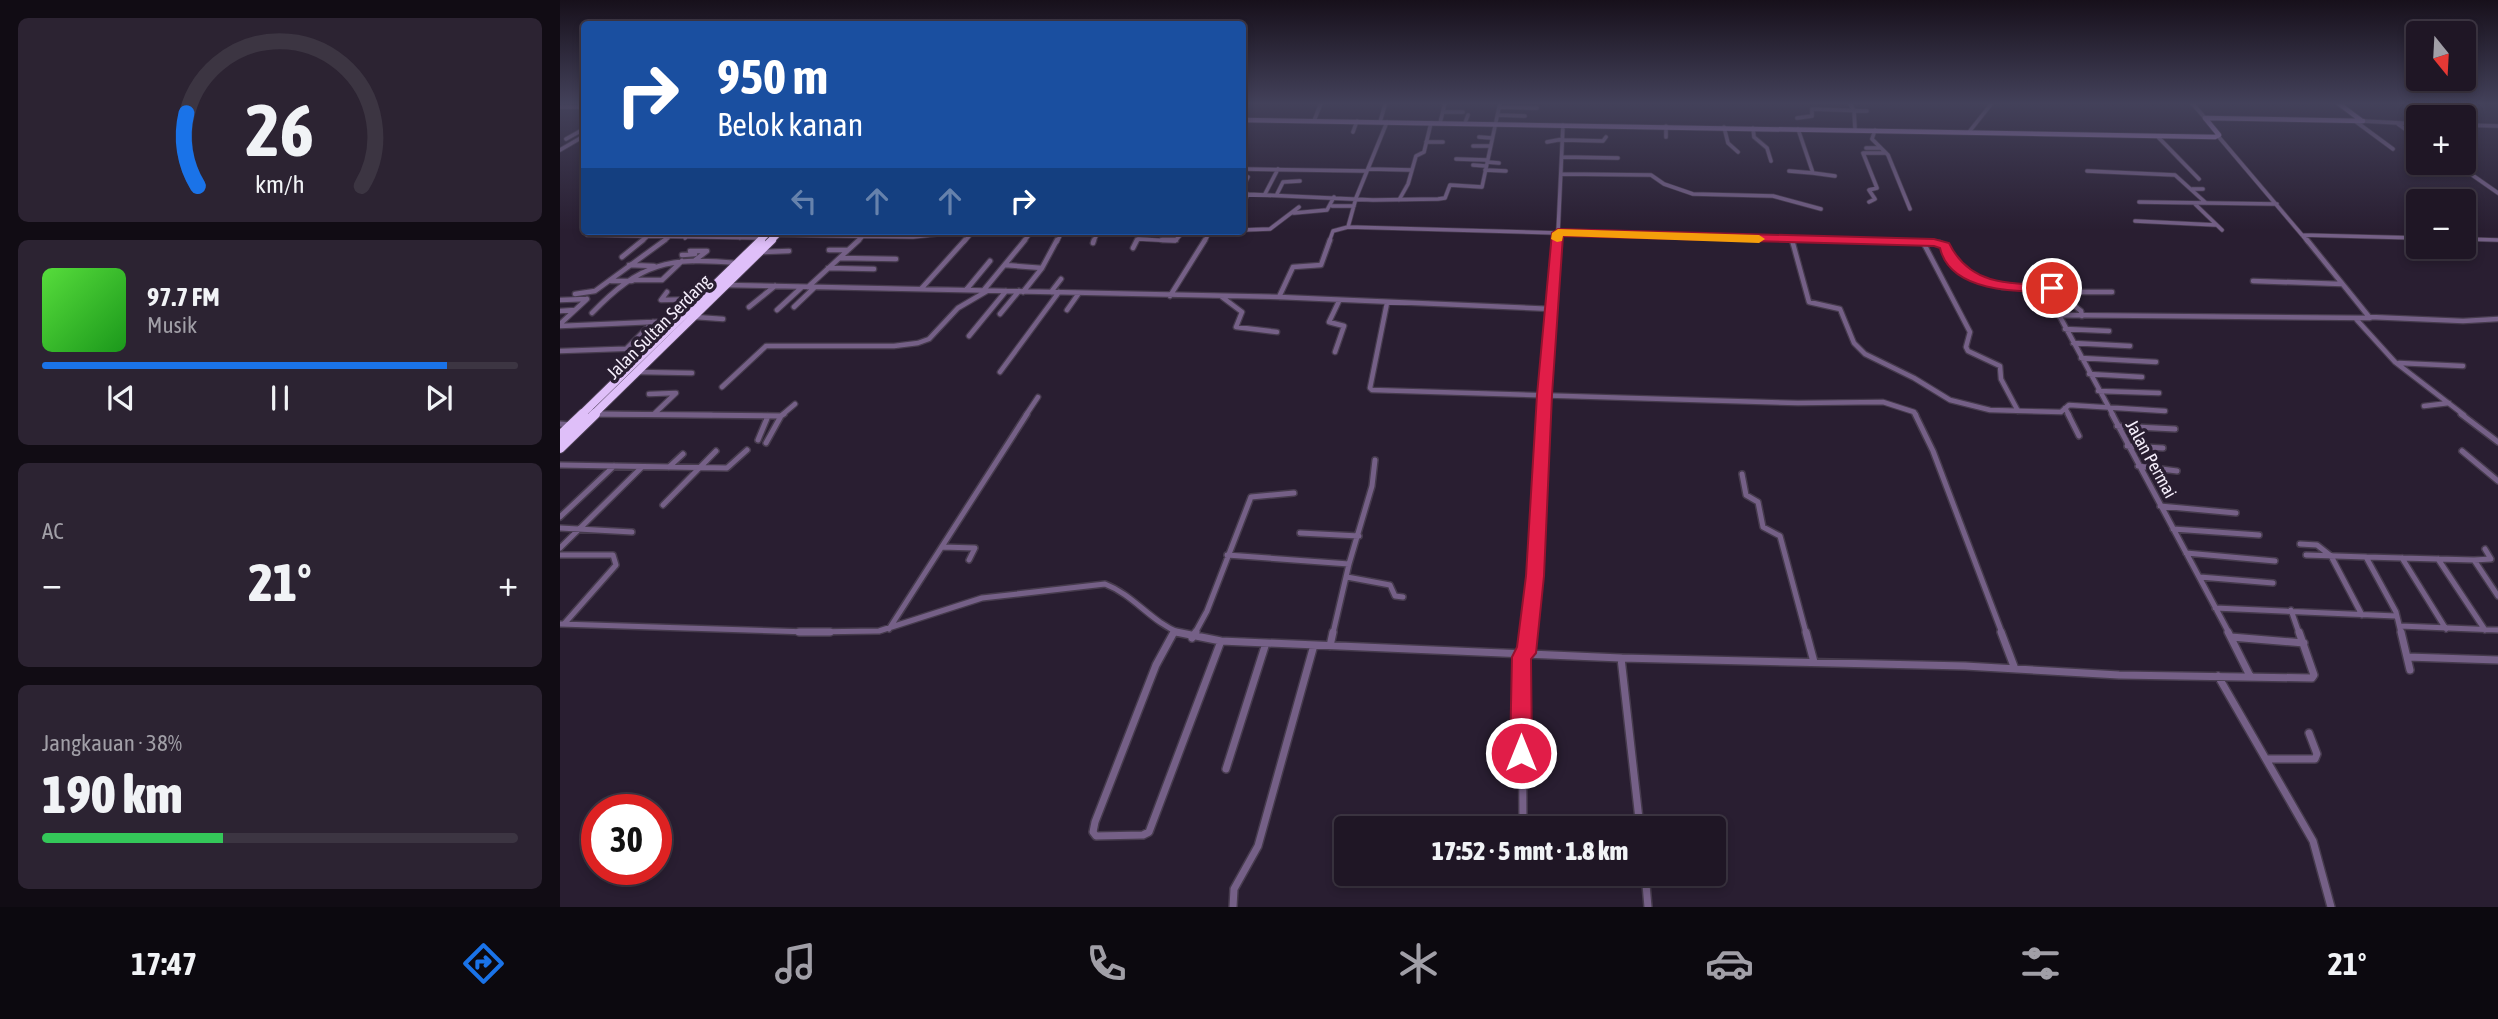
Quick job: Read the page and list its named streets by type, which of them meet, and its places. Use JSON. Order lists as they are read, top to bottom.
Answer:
{
  "streets": {
    "highway": ["Jalan Sultan Serdang"],
    "street": ["Jalan Permai"]
  },
  "north": "bottom",
  "page": {
    "map_buttons": ["+", "−"],
    "turn": ["950 m", "Belok kanan"],
    "song": ["97.7 FM", "Musik"],
    "tile": [
      "AC",
      ["Jangkauan · 38%", "190 km"]
    ],
    "heat": ["−", "21°", "+"],
    "limit": "30",
    "trip": "17:52 · 5 mnt · 1.8 km",
    "tabs": ["17:47", "21°"],
    "gauge": ["26", "km/h"]
  }
}
